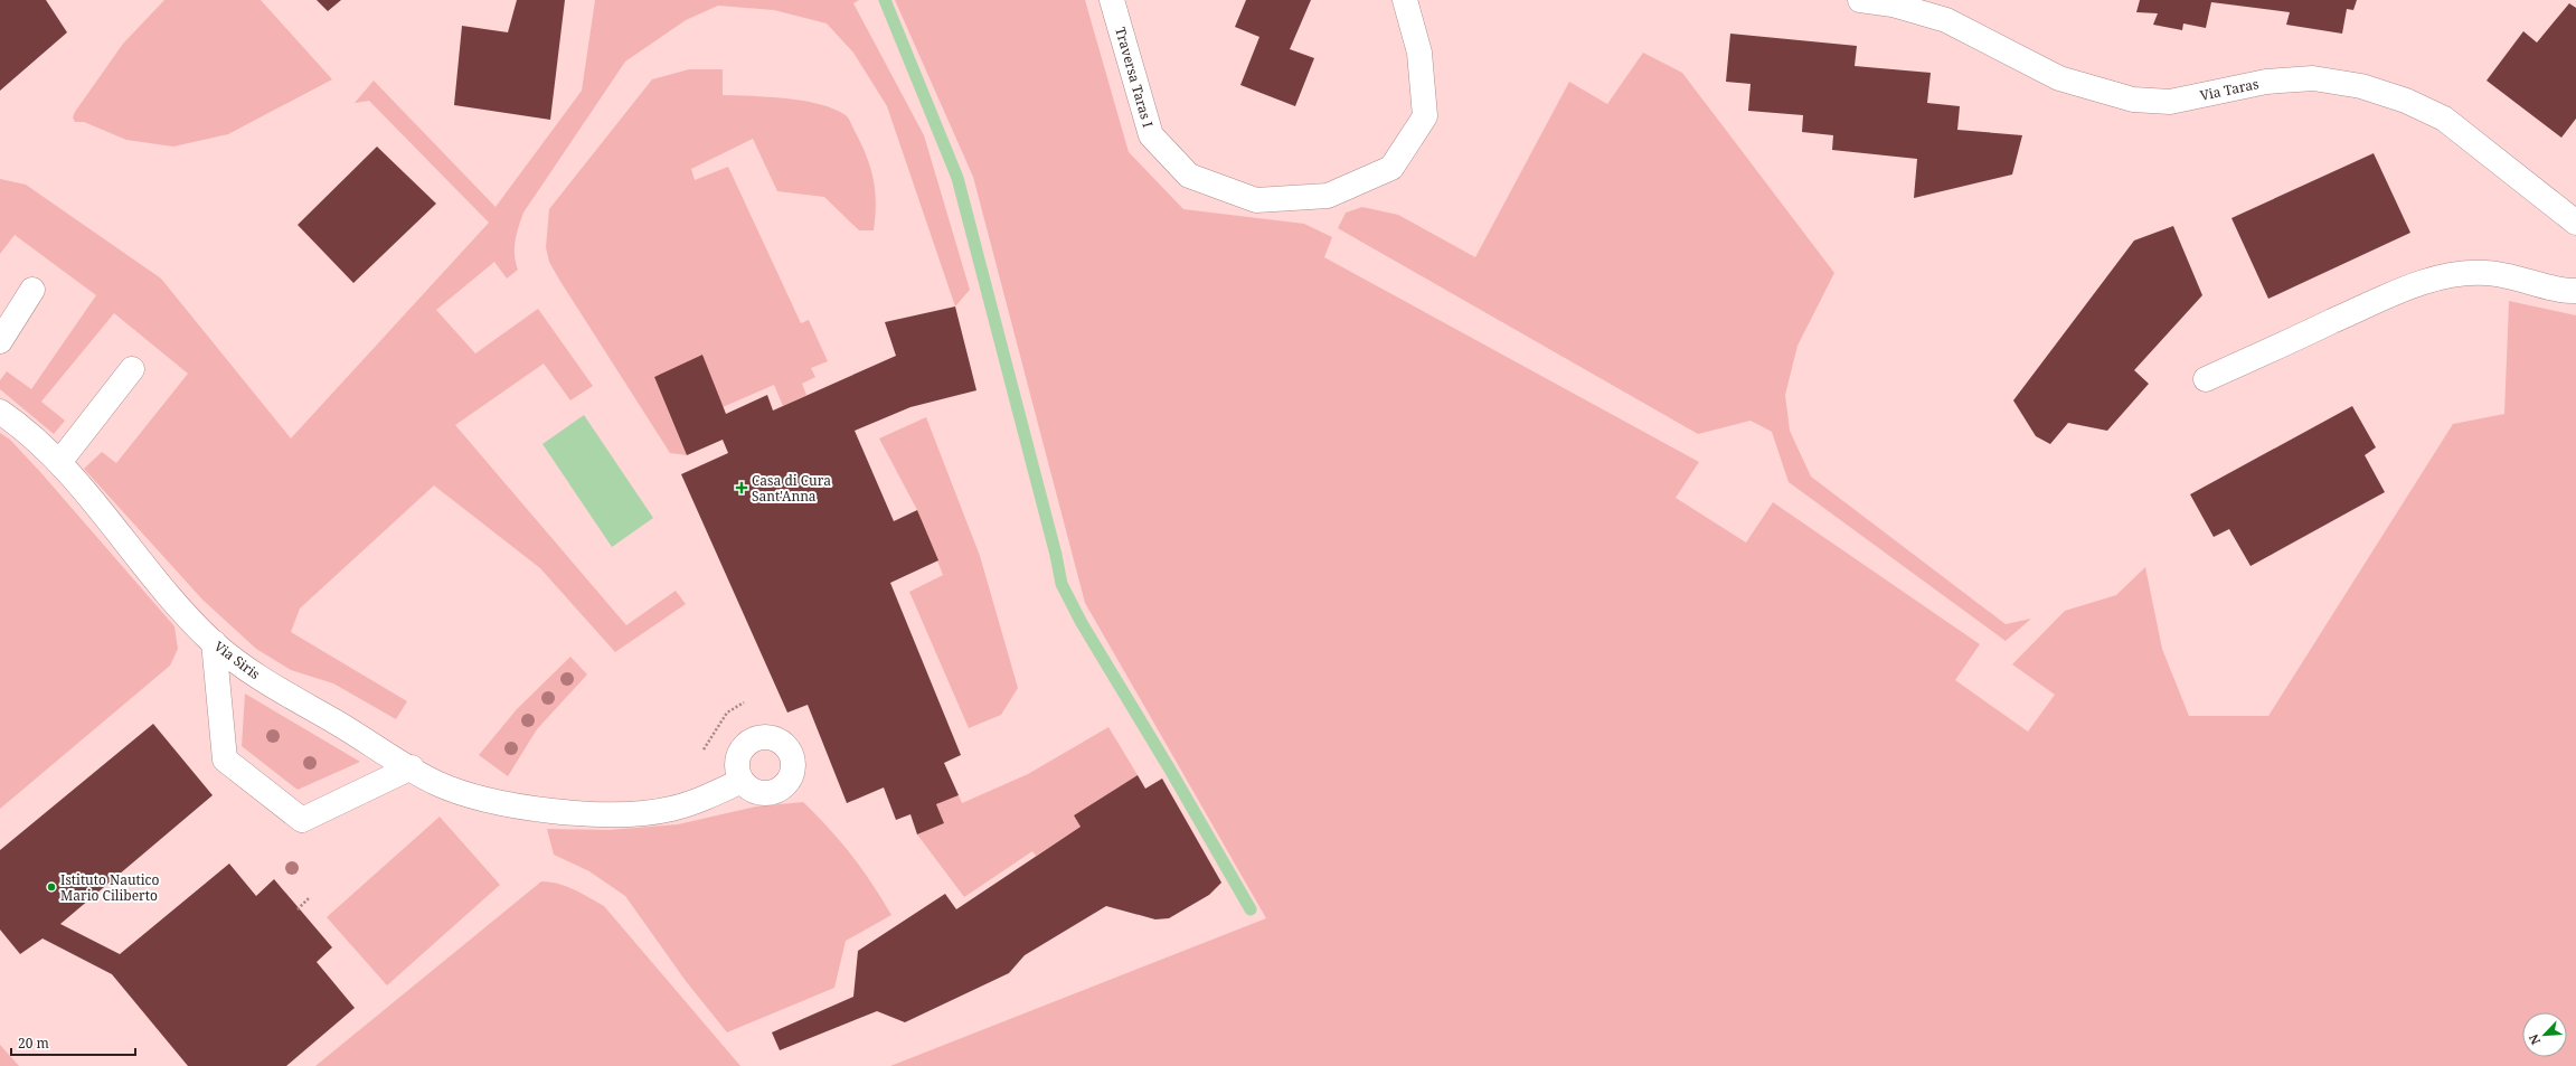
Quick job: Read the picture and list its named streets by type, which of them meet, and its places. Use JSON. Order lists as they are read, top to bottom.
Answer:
{
  "streets": {
    "street": ["Traversa Taras I", "Via Taras", "Via Siris"]
  },
  "places": {
    "health": ["Casa di Cura Sant'Anna"],
    "other": ["Istituto Nautico Mario Ciliberto"]
  },
  "scale_bar": "20 m",
  "north": "bottom left"
}
